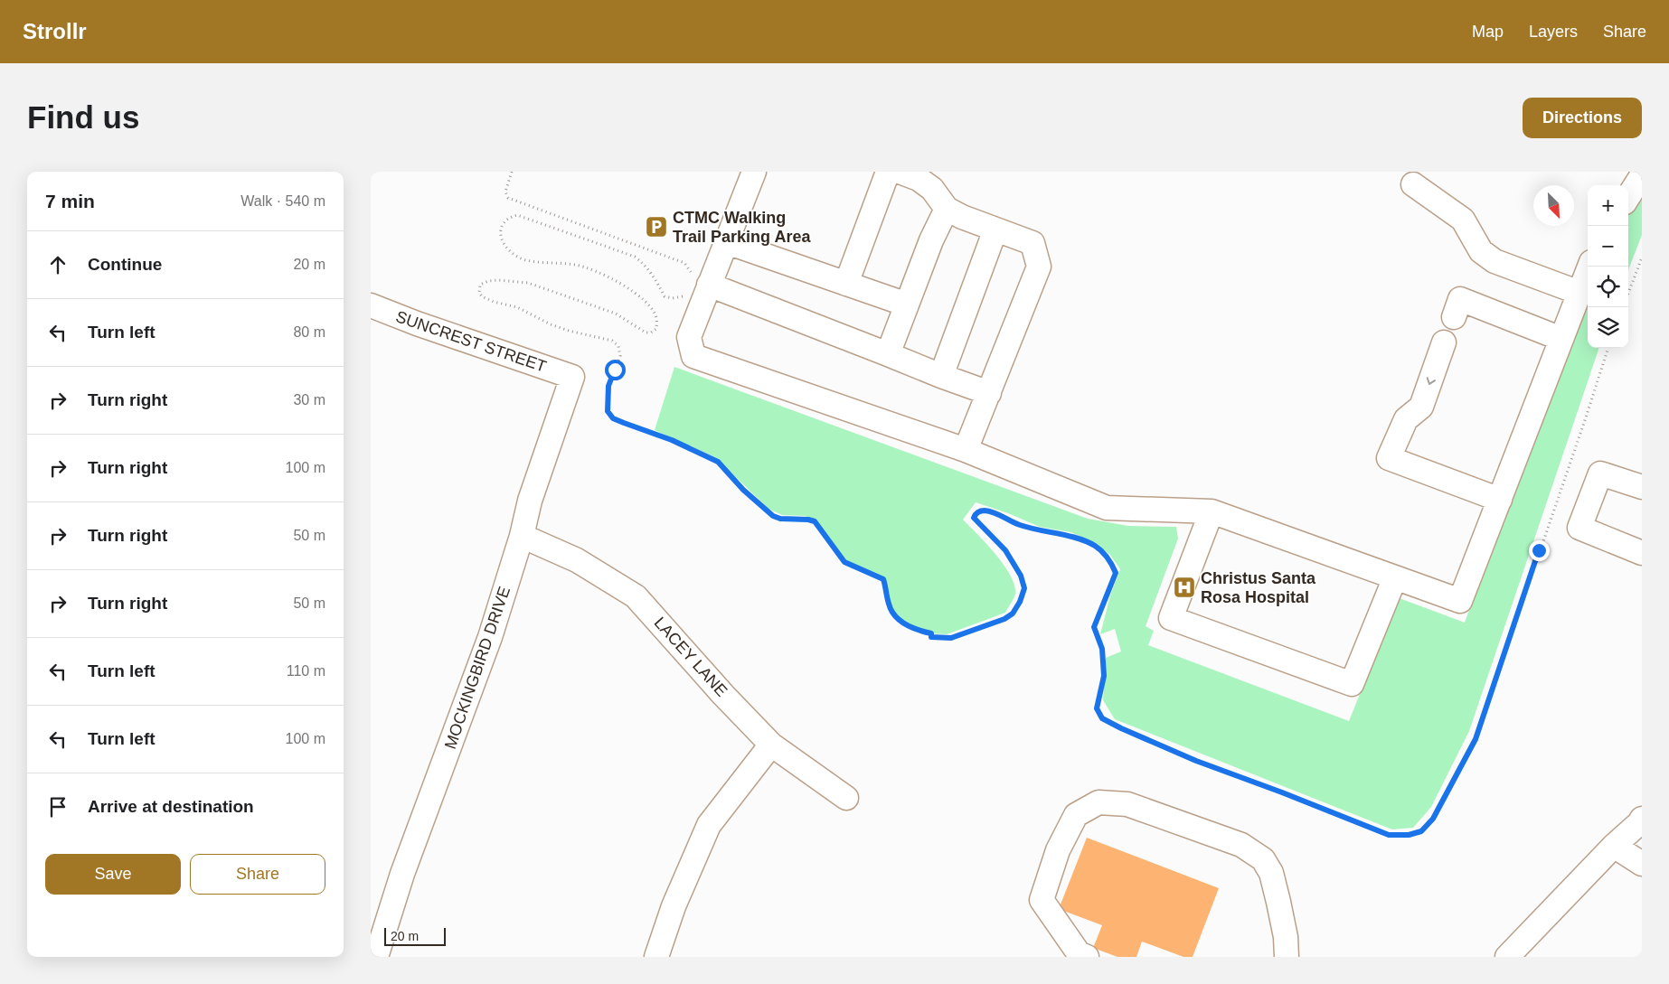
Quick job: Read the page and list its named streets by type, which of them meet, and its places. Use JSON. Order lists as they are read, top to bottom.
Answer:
{
  "streets": {
    "street": ["SUNCREST STREET", "LACEY LANE", "MOCKINGBIRD DRIVE"]
  },
  "crossings": [
    ["SUNCREST STREET", "MOCKINGBIRD DRIVE"],
    ["LACEY LANE", "MOCKINGBIRD DRIVE"]
  ],
  "places": {
    "parking": ["CTMC Walking Trail Parking Area"],
    "hospital": ["Christus Santa Rosa Hospital"]
  },
  "scale_bar": "20 m",
  "north": "bottom right",
  "page": {
    "header": "Strollr",
    "nav": ["Map", "Layers", "Share"],
    "buttons": [
      "Directions",
      ["Save", "Share"]
    ],
    "title": "Find us",
    "heading": ["7 min", "Walk · 540 m"],
    "map_buttons": ["+", "−"],
    "list": [
      ["Continue", "20 m"],
      ["Turn left", "80 m"],
      ["Turn right", "30 m"],
      ["Turn right", "100 m"],
      ["Turn right", "50 m"],
      ["Turn right", "50 m"],
      ["Turn left", "110 m"],
      ["Turn left", "100 m"],
      "Arrive at destination"
    ],
    "scale": "20 m"
  }
}
